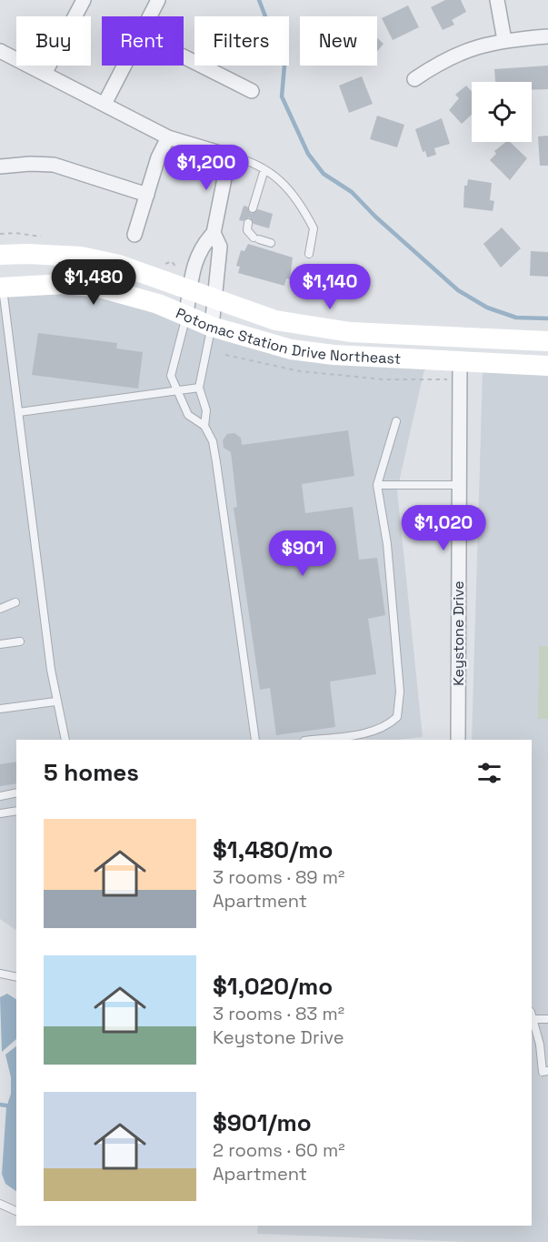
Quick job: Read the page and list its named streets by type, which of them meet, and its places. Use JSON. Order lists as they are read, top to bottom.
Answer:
{
  "streets": {
    "street": ["Potomac Station Drive Northeast", "Keystone Drive"]
  },
  "crossings": [
    ["Potomac Station Drive Northeast", "Keystone Drive"]
  ],
  "page": {
    "chip": [
      "Buy",
      "Rent",
      "Filters",
      "New"
    ],
    "price": [
      "$1,200",
      "$1,480",
      "$1,140",
      "$1,020",
      "$901"
    ],
    "heading": "5 homes",
    "list": [
      {
        "name": "$1,480/mo",
        "note": "3 rooms · 89 m² · Apartment"
      },
      {
        "name": "$1,020/mo",
        "note": "3 rooms · 83 m² · Keystone Drive"
      },
      {
        "name": "$901/mo",
        "note": "2 rooms · 60 m² · Apartment"
      }
    ]
  }
}
